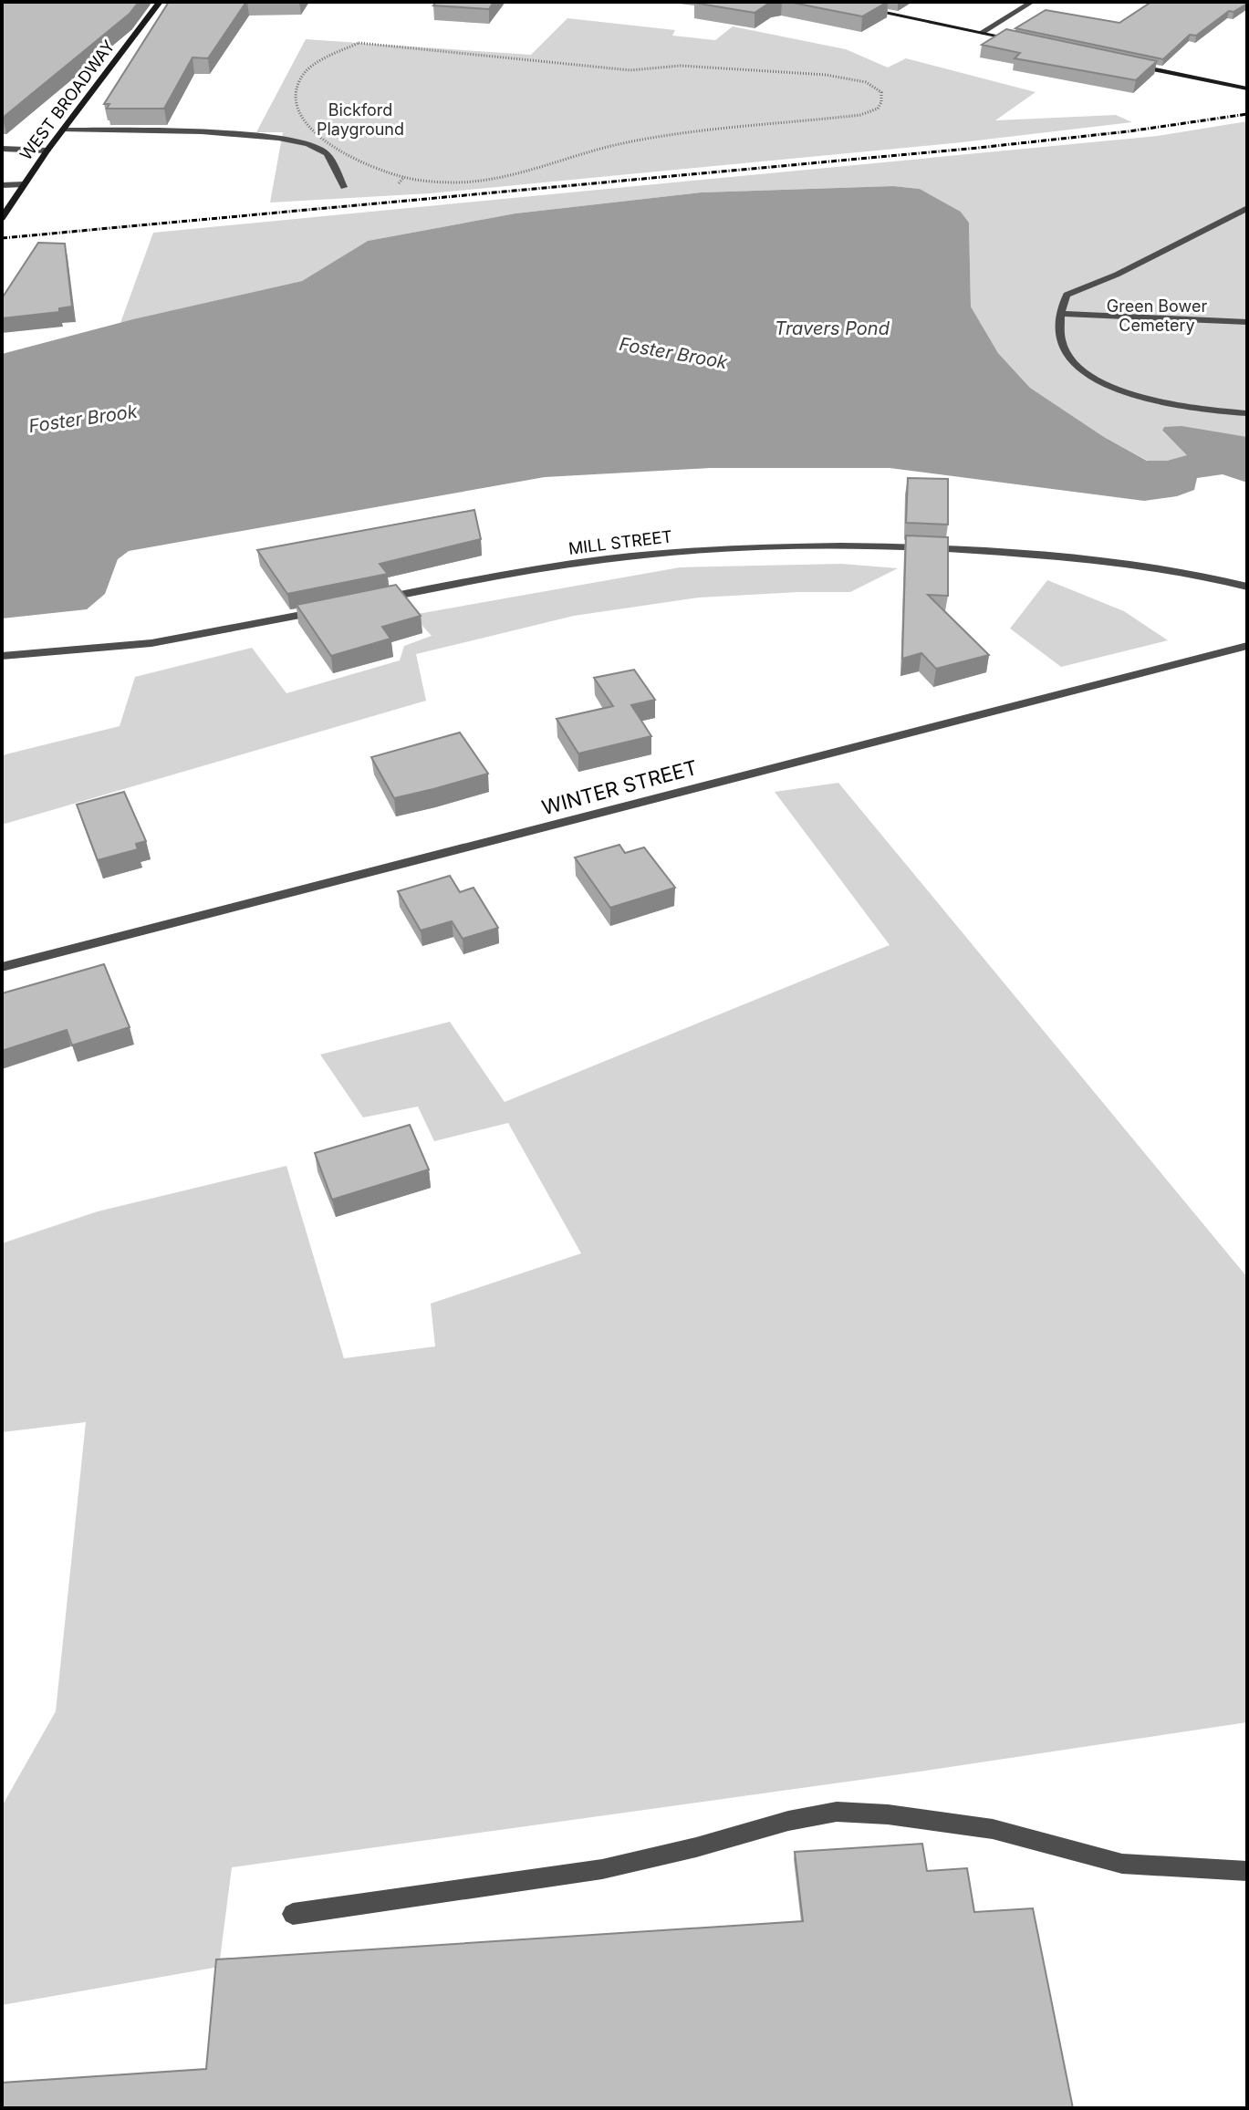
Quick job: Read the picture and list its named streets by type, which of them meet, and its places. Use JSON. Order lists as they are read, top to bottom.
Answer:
{
  "streets": {
    "main road": ["WEST BROADWAY"],
    "street": ["MILL STREET", "WINTER STREET"]
  },
  "water": ["Travers Pond", "Foster Brook"],
  "parks": ["Bickford Playground", "Green Bower Cemetery"]
}
